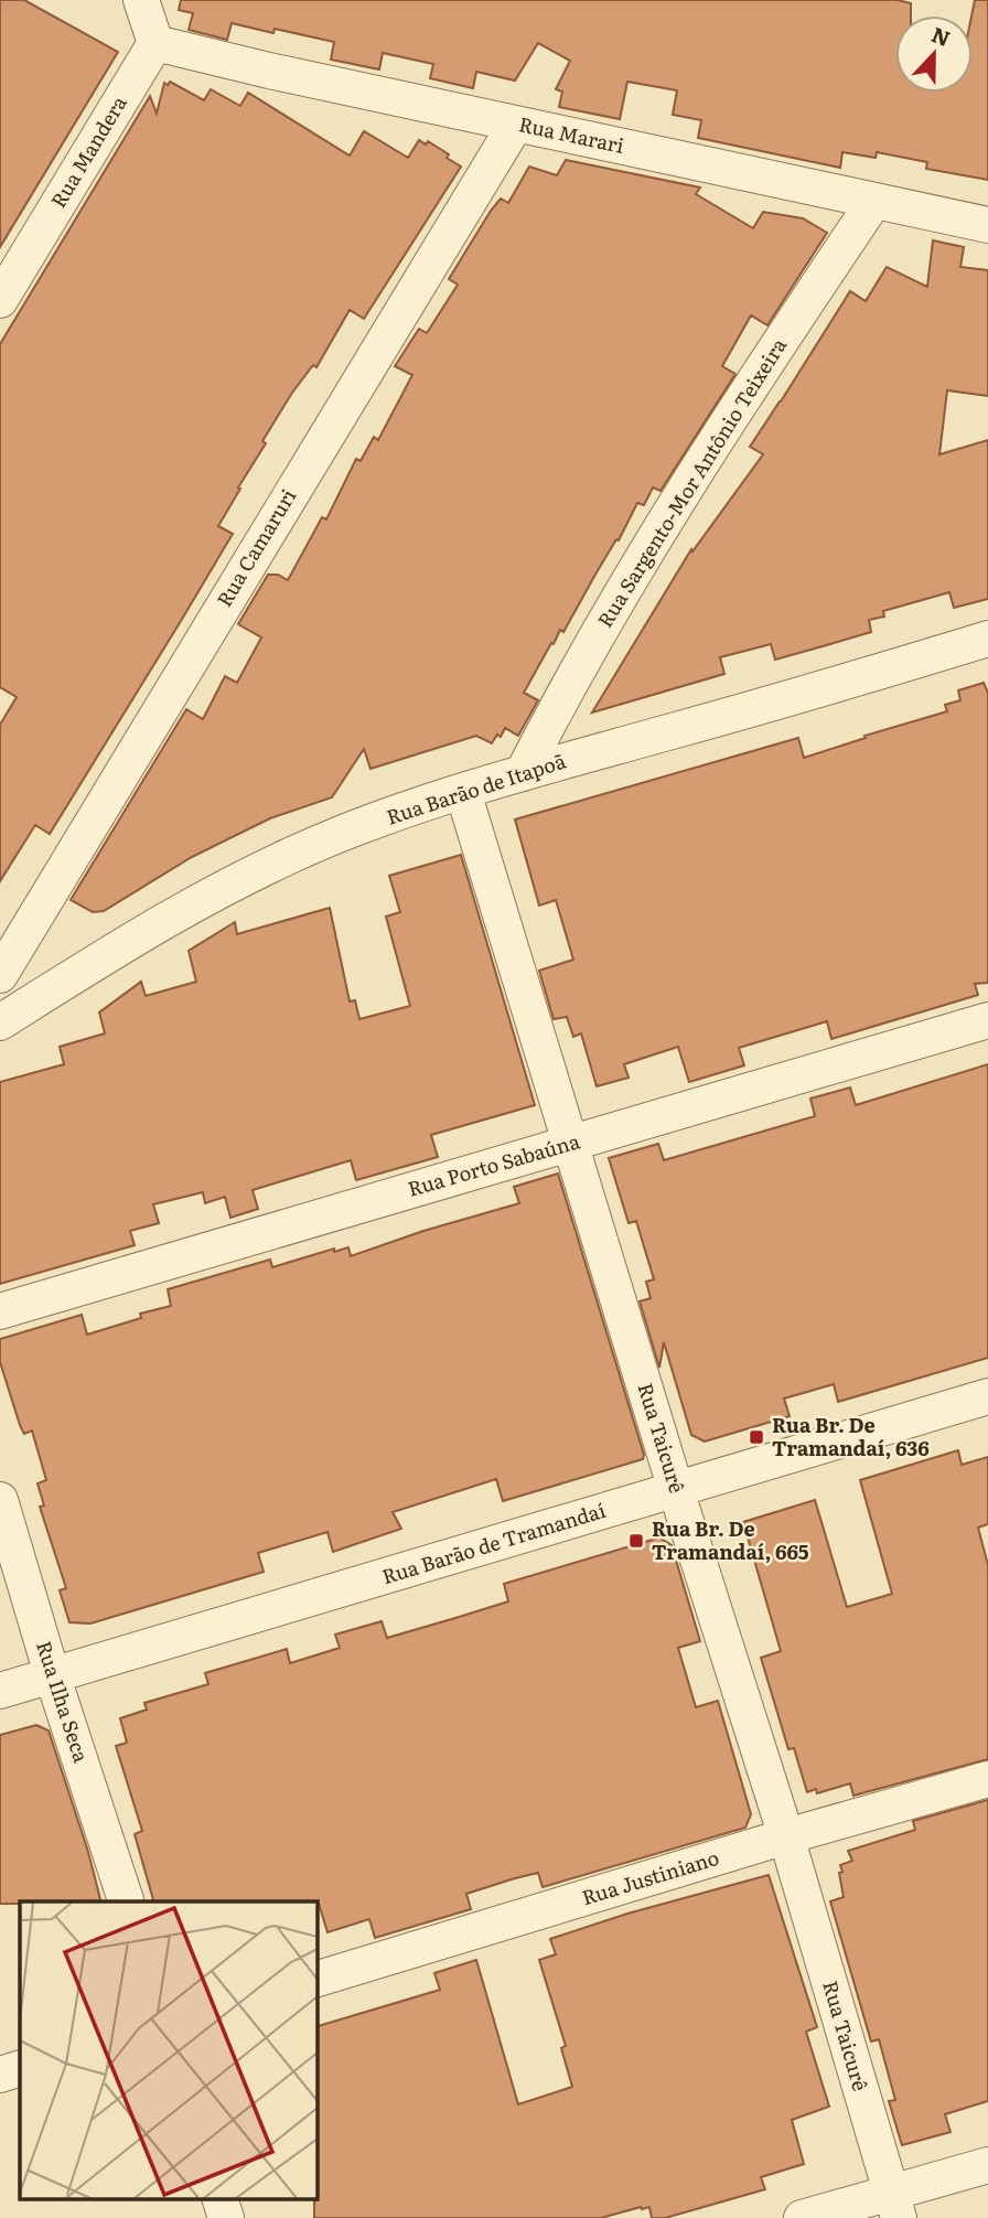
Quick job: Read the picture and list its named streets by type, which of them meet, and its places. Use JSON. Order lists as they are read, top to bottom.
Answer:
{
  "streets": {
    "street": [
      "Rua Marari",
      "Rua Mandera",
      "Rua Sargento-Mor Antônio Teixeira",
      "Rua Camaruri",
      "Rua Barão de Itapoã",
      "Rua Porto Sabaúna",
      "Rua Taicurê",
      "Rua Barão de Tramandaí",
      "Rua Ilha Seca",
      "Rua Justiniano"
    ]
  },
  "crossings": [
    ["Rua Marari", "Rua Mandera"],
    ["Rua Marari", "Rua Sargento-Mor Antônio Teixeira"],
    ["Rua Marari", "Rua Camaruri"],
    ["Rua Sargento-Mor Antônio Teixeira", "Rua Barão de Itapoã"],
    ["Rua Barão de Itapoã", "Rua Taicurê"],
    ["Rua Porto Sabaúna", "Rua Taicurê"],
    ["Rua Taicurê", "Rua Barão de Tramandaí"],
    ["Rua Taicurê", "Rua Justiniano"],
    ["Rua Barão de Tramandaí", "Rua Ilha Seca"]
  ],
  "places": {
    "transit": ["Rua Br. De Tramandaí, 636", "Rua Br. De Tramandaí, 665"]
  },
  "north": "top"
}
